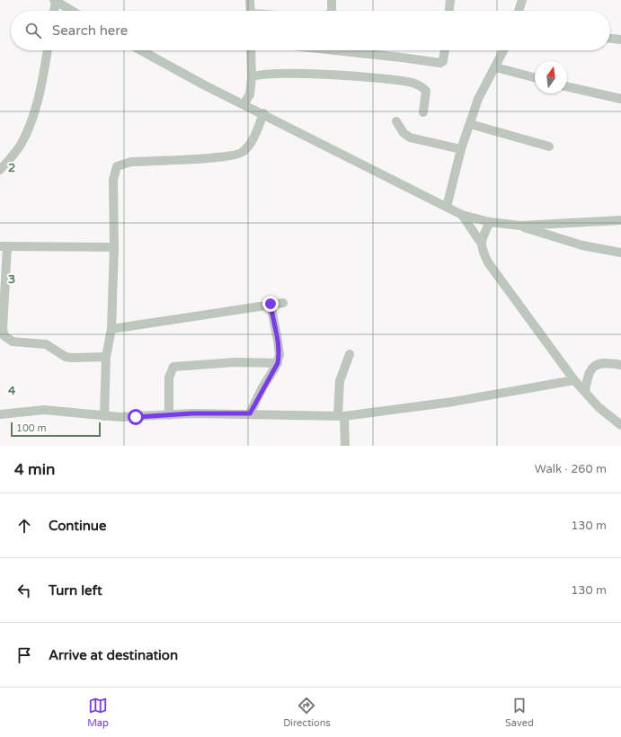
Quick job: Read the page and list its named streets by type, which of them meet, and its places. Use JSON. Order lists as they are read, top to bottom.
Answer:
{
  "scale_bar": "100 m",
  "north": "top",
  "page": {
    "search": "Search here",
    "scale": "100 m",
    "heading": ["4 min", "Walk · 260 m"],
    "list": [
      ["Continue", "130 m"],
      ["Turn left", "130 m"],
      "Arrive at destination"
    ],
    "nav": ["Map", "Directions", "Saved"]
  },
  "grid": {
    "rows": ["2", "3", "4"]
  }
}
